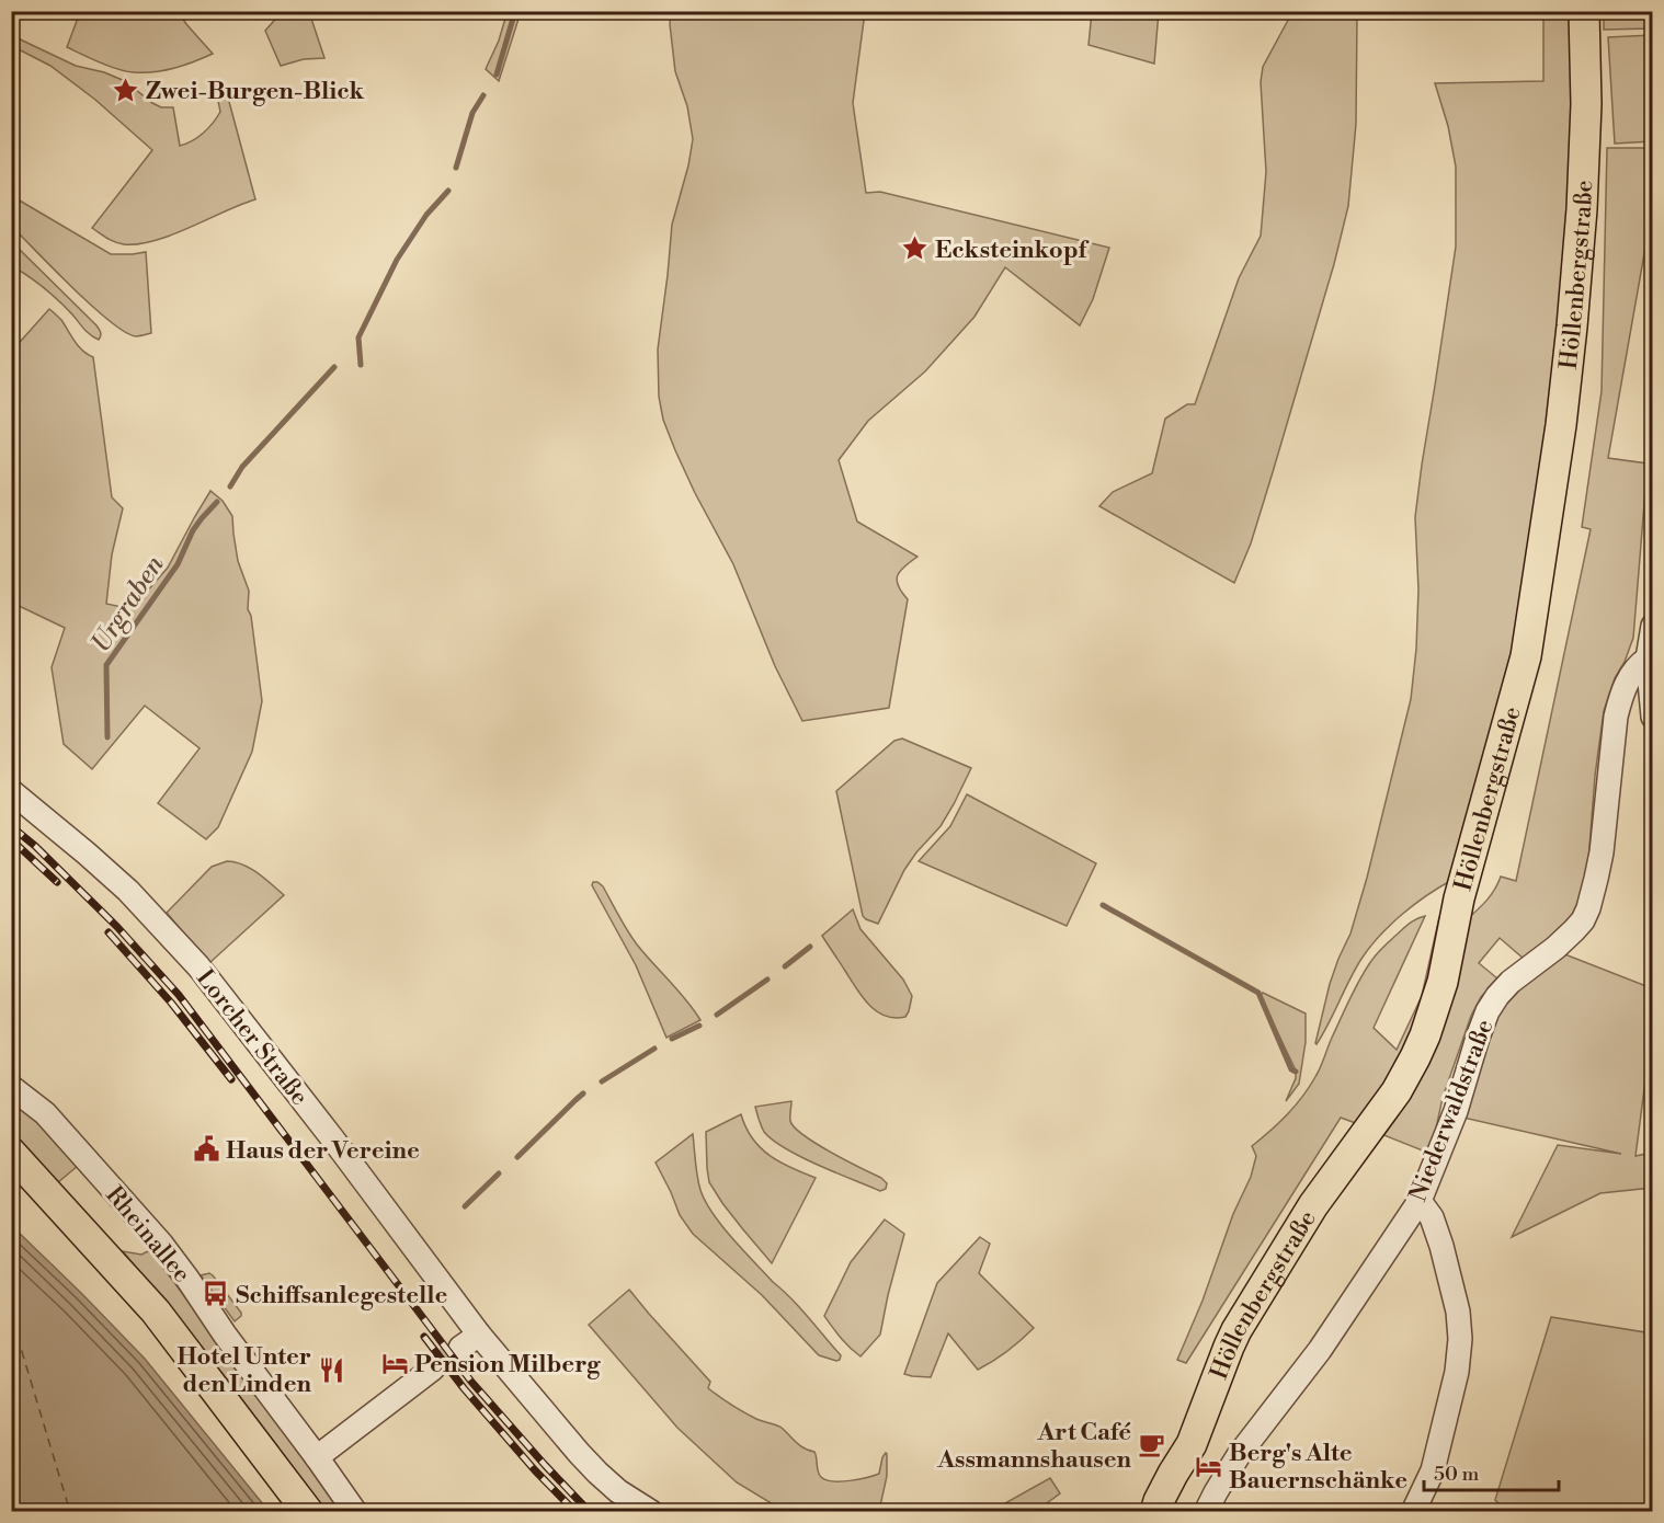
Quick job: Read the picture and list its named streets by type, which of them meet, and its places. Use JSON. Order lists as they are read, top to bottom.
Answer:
{
  "streets": {
    "main road": ["Höllenbergstraße"],
    "street": ["Lorcher Straße", "Niederwaldstraße", "Rheinallee"]
  },
  "water": ["Urgraben"],
  "places": {
    "place": ["Zwei-Burgen-Blick", "Ecksteinkopf"],
    "public building": ["Haus der Vereine"],
    "bus stop": ["Schiffsanlegestelle"],
    "hotel": ["Pension Milberg", "Berg's Alte Bauernschänke"],
    "restaurant": ["Hotel Unter den Linden"],
    "cafe": ["Art Café Assmannshausen"]
  },
  "scale_bar": "50 m"
}
